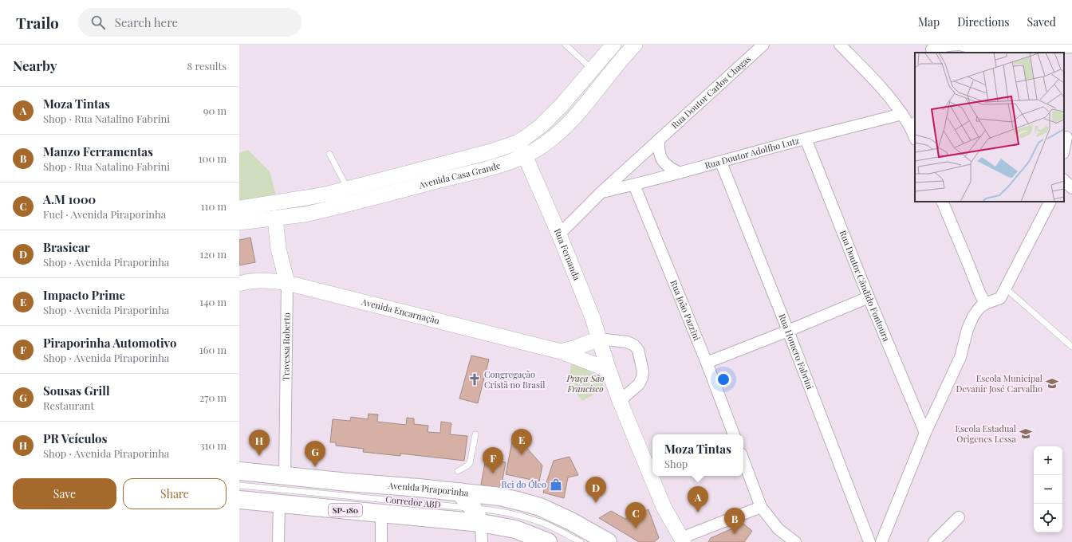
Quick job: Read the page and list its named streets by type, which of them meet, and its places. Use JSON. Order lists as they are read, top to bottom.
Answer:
{
  "streets": {
    "main road": ["Avenida Piraporinha", "SP-180"],
    "street": [
      "Rua Doutor Carlos Chagas",
      "Rua Doutor Adolfho Lutz",
      "Avenida Casa Grande",
      "Rua Fernanda",
      "Rua Doutor Cândido Fontoura",
      "Rua João Pazzini",
      "Avenida Encarnação",
      "Travessa Roberto",
      "Rua Homero Fabrini"
    ],
    "lane": ["Corredor ABD"]
  },
  "crossings": [
    ["Rua Doutor Carlos Chagas", "Rua Doutor Adolfho Lutz"],
    ["Rua Doutor Carlos Chagas", "Rua Fernanda"],
    ["Rua Doutor Adolfho Lutz", "Rua Doutor Cândido Fontoura"],
    ["Rua Doutor Adolfho Lutz", "Rua João Pazzini"],
    ["Rua Doutor Adolfho Lutz", "Rua Homero Fabrini"],
    ["Avenida Casa Grande", "Rua Fernanda"],
    ["Avenida Casa Grande", "Travessa Roberto"],
    ["Rua Fernanda", "Avenida Encarnação"],
    ["Avenida Encarnação", "Travessa Roberto"],
    ["Travessa Roberto", "Avenida Piraporinha"]
  ],
  "parks": ["Praça São Francisco"],
  "places": {
    "church": ["Congregação Cristã no Brasil"],
    "school or university": ["Escola Municipal Devanir José Carvalho", "Escola Estadual Origenes Lessa"],
    "shop": ["Rei do Óleo"]
  },
  "page": {
    "header": "Trailo",
    "search": "Search here",
    "nav": ["Map", "Directions", "Saved"],
    "heading": ["Nearby", "8 results"],
    "list": [
      {
        "mark": "A",
        "name": "Moza Tintas",
        "note": "Shop · Rua Natalino Fabrini",
        "value": "90 m"
      },
      {
        "mark": "B",
        "name": "Manzo Ferramentas",
        "note": "Shop · Rua Natalino Fabrini",
        "value": "100 m"
      },
      {
        "mark": "C",
        "name": "A.M 1000",
        "note": "Fuel · Avenida Piraporinha",
        "value": "110 m"
      },
      {
        "mark": "D",
        "name": "Brasicar",
        "note": "Shop · Avenida Piraporinha",
        "value": "120 m"
      },
      {
        "mark": "E",
        "name": "Impacto Prime",
        "note": "Shop · Avenida Piraporinha",
        "value": "140 m"
      },
      {
        "mark": "F",
        "name": "Piraporinha Automotivo",
        "note": "Shop · Avenida Piraporinha",
        "value": "160 m"
      },
      {
        "mark": "G",
        "name": "Sousas Grill",
        "note": "Restaurant",
        "value": "270 m"
      },
      {
        "mark": "H",
        "name": "PR Veículos",
        "note": "Shop · Avenida Piraporinha",
        "value": "310 m"
      }
    ],
    "pins": [
      "E",
      "H",
      "G",
      "F",
      "D",
      "A",
      "C",
      "B"
    ],
    "popup": ["Moza Tintas", "Shop"],
    "map_buttons": ["+", "−"],
    "buttons": ["Save", "Share"]
  }
}
